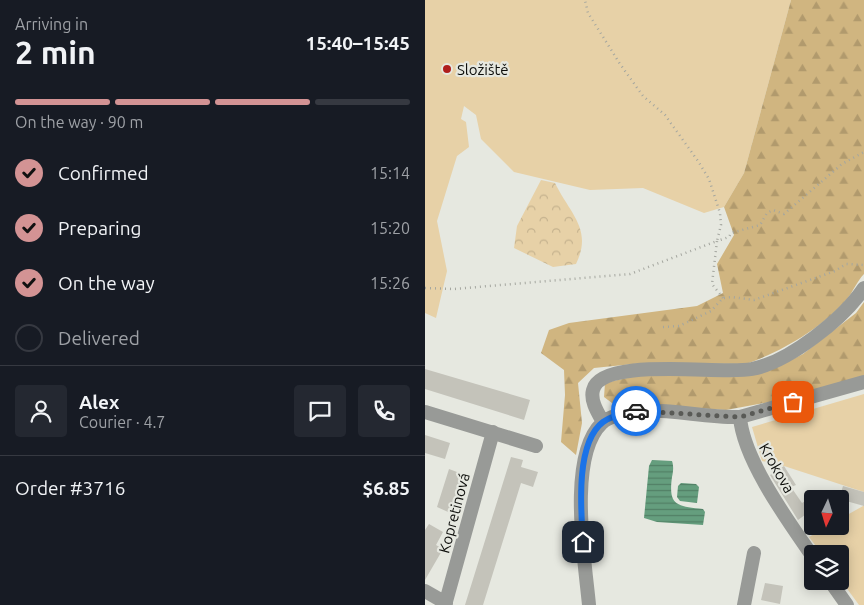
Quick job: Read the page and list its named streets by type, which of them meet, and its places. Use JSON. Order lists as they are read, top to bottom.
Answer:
{
  "streets": {
    "street": ["Krokova", "Kopretinová"]
  },
  "places": ["Složiště"],
  "north": "bottom",
  "page": {
    "heading": ["2 min", "Arriving in", "15:40–15:45"],
    "panel": [
      "Alex",
      "Courier · 4.7",
      "Order #3716",
      "$6.85"
    ],
    "bar": "On the way · 90 m",
    "list": [
      ["Confirmed", "15:14"],
      ["Preparing", "15:20"],
      ["On the way", "15:26"],
      "Delivered"
    ]
  }
}
